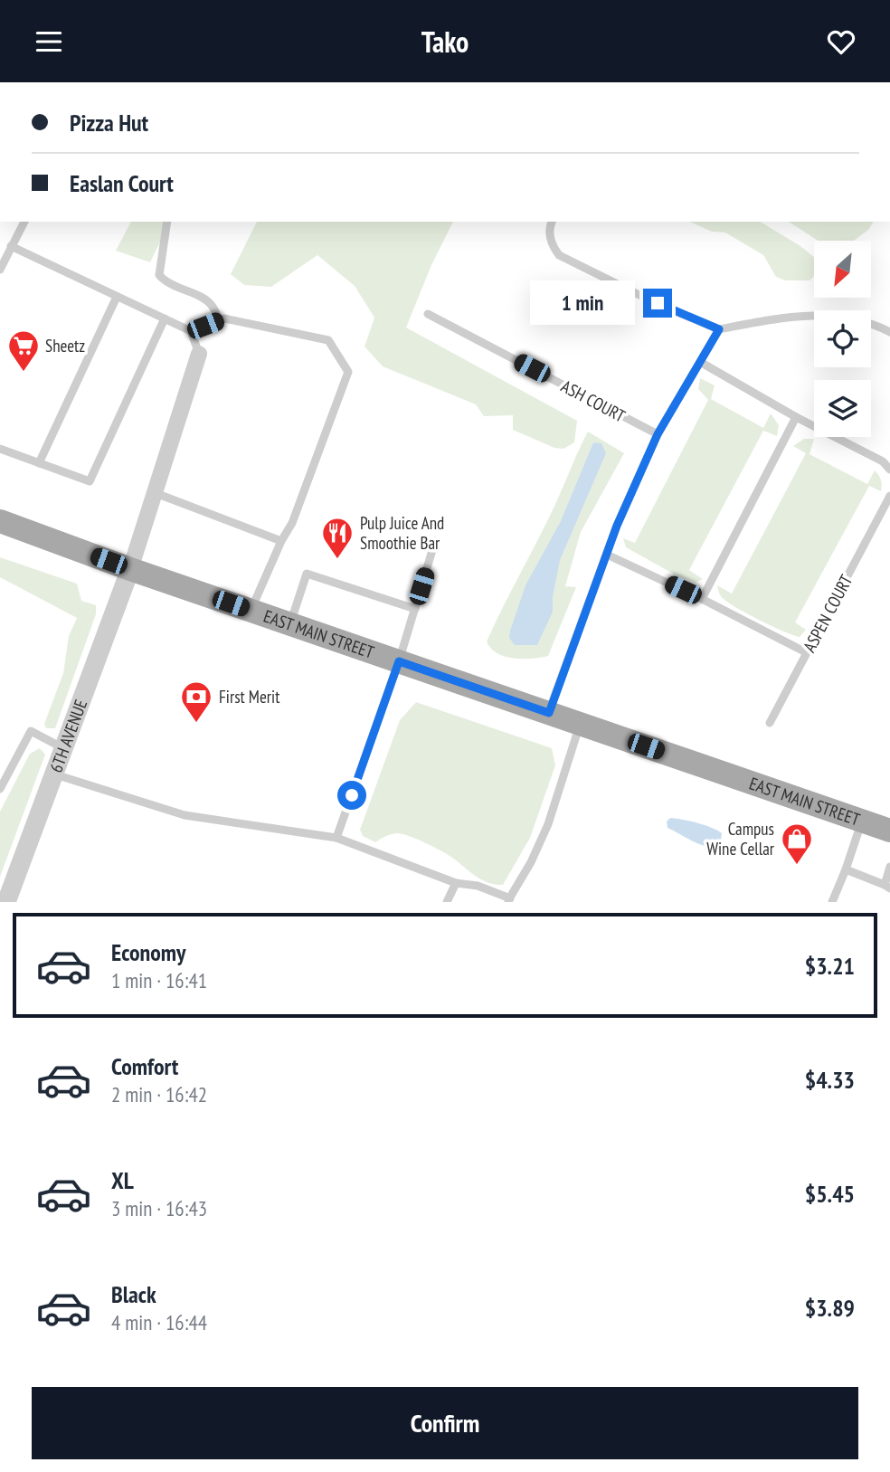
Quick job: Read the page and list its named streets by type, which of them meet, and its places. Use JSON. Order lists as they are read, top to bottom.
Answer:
{
  "streets": {
    "main road": ["EAST MAIN STREET"],
    "street": ["6TH AVENUE"],
    "lane": ["ASH COURT", "ASPEN COURT"]
  },
  "crossings": [
    ["EAST MAIN STREET", "6TH AVENUE"]
  ],
  "places": {
    "supermarket": ["Sheetz"],
    "restaurant": ["Pulp Juice And Smoothie Bar"],
    "bank": ["First Merit"],
    "shop": ["Campus Wine Cellar"]
  },
  "north": "bottom left",
  "page": {
    "header": "Tako",
    "banner": ["Pizza Hut", "Easlan Court"],
    "bubble": "1 min",
    "list": [
      {
        "name": "Economy",
        "note": "1 min · 16:41",
        "value": "$3.21"
      },
      {
        "name": "Comfort",
        "note": "2 min · 16:42",
        "value": "$4.33"
      },
      {
        "name": "XL",
        "note": "3 min · 16:43",
        "value": "$5.45"
      },
      {
        "name": "Black",
        "note": "4 min · 16:44",
        "value": "$3.89"
      }
    ],
    "buttons": "Confirm"
  }
}
